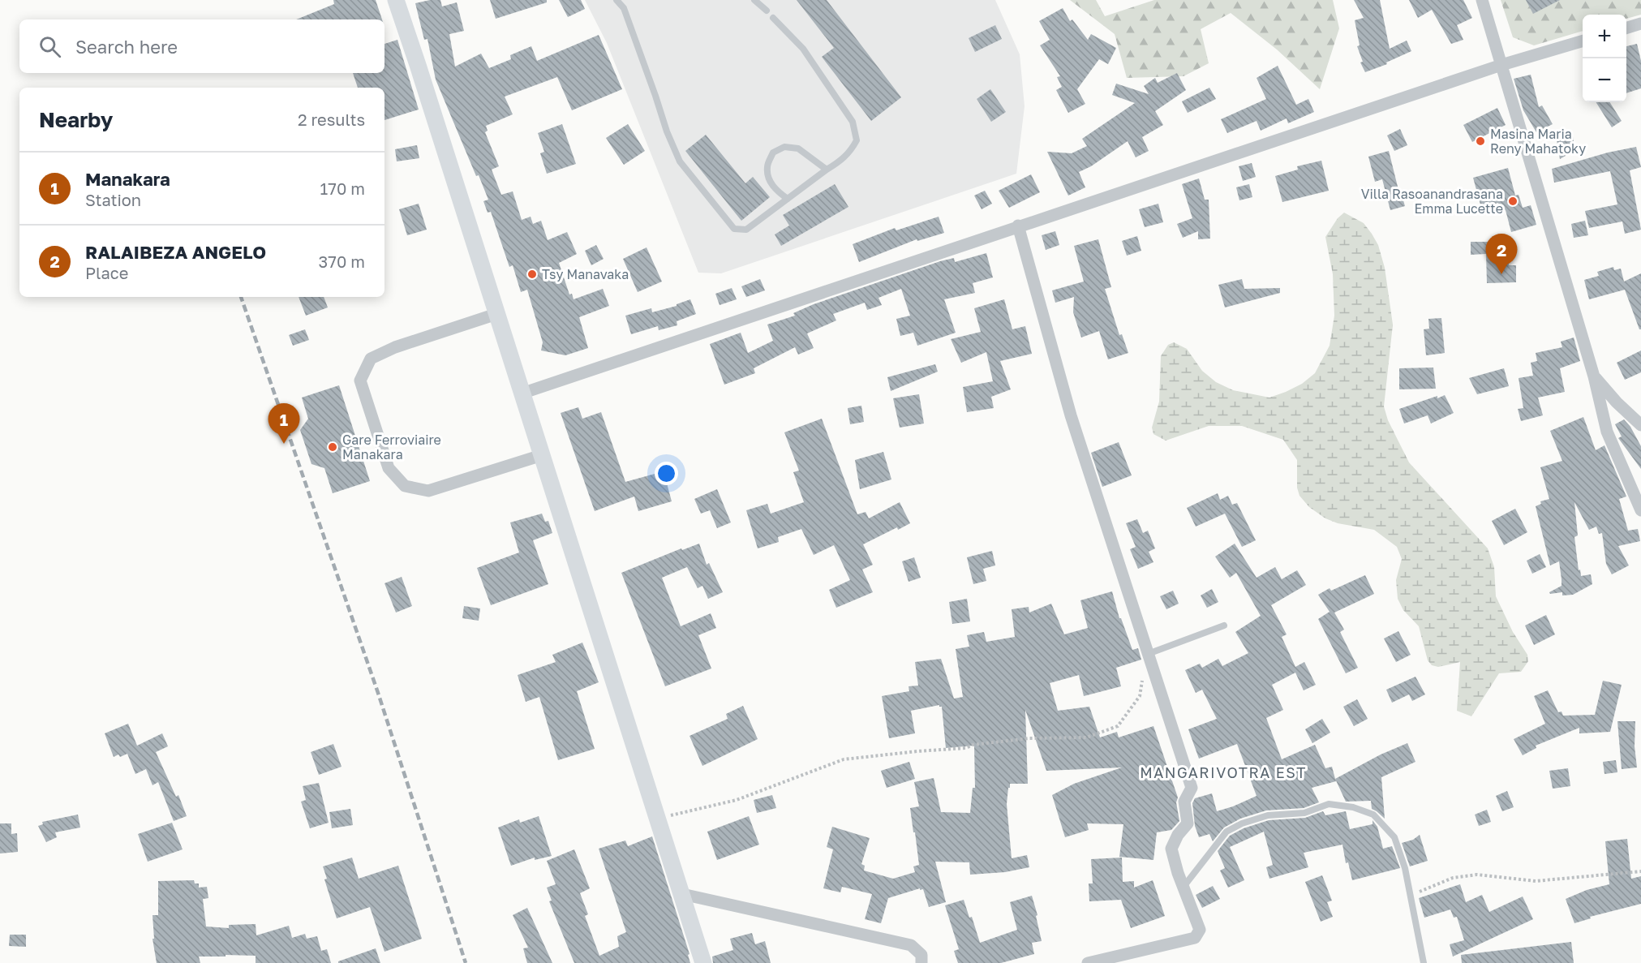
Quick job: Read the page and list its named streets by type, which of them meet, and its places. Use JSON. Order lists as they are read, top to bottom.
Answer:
{
  "districts": ["MANGARIVOTRA EST"],
  "places": [
    "Masina Maria Reny Mahatoky",
    "Villa Rasoanandrasana Emma Lucette",
    "Tsy Manavaka",
    "Gare Ferroviaire Manakara"
  ],
  "page": {
    "map_buttons": ["+", "−"],
    "search": "Search here",
    "heading": ["Nearby", "2 results"],
    "list": [
      {
        "mark": "1",
        "name": "Manakara",
        "note": "Station",
        "value": "170 m"
      },
      {
        "mark": "2",
        "name": "RALAIBEZA ANGELO",
        "note": "Place",
        "value": "370 m"
      }
    ],
    "pins": ["2", "1"]
  }
}
